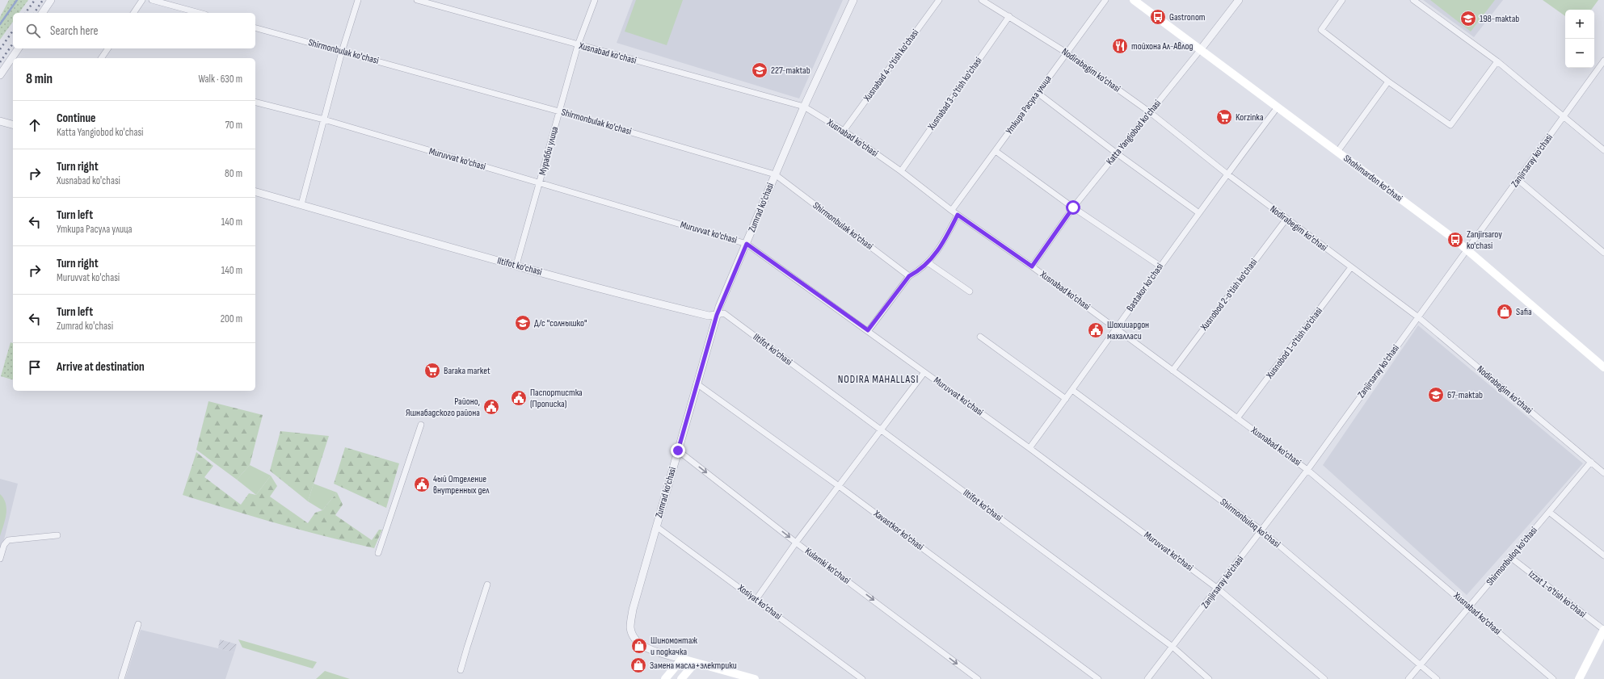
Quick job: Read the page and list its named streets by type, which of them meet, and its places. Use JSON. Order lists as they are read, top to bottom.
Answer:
{
  "streets": {
    "main road": ["Shohimardon ko'chasi", "Zumrad ko'chasi"],
    "street": [
      "Shirmonbulak ko'chasi",
      "Xusnabad ko'chasi",
      "Xusnabad 4-o'tish ko'chasi",
      "Nodirabegim ko'chasi",
      "Xusnabad 3-o'tish ko'chasi",
      "Уткира Расула улица",
      "Katta Yangiobod ko'chasi",
      "Мурабби улица",
      "Muruvvat ko'chasi",
      "Zanjirsaray ko'chasi",
      "Iltifot ko'chasi",
      "Bastakor ko'chasi",
      "Xusnobod 2-o'tish ko'chasi",
      "Xusnobod 1-o'tish ko'chasi",
      "Shirmonbuloq ko'chasi",
      "Xavastkor ko'chasi",
      "Kulamki ko'chasi",
      "Izzat 1-o'tish ko'chasi",
      "Xosiyat ko'chasi"
    ]
  },
  "crossings": [
    ["Shirmonbulak ko'chasi", "Мурабби улица"],
    ["Shirmonbulak ko'chasi", "Zumrad ko'chasi"],
    ["Xusnabad ko'chasi", "Xusnabad 4-o'tish ko'chasi"],
    ["Xusnabad ko'chasi", "Xusnabad 3-o'tish ko'chasi"],
    ["Xusnabad ko'chasi", "Уткира Расула улица"],
    ["Xusnabad ko'chasi", "Katta Yangiobod ko'chasi"],
    ["Xusnabad ko'chasi", "Мурабби улица"],
    ["Xusnabad ko'chasi", "Zanjirsaray ko'chasi"],
    ["Xusnabad ko'chasi", "Zumrad ko'chasi"],
    ["Xusnabad ko'chasi", "Bastakor ko'chasi"],
    ["Xusnabad ko'chasi", "Xusnobod 2-o'tish ko'chasi"],
    ["Xusnabad ko'chasi", "Xusnobod 1-o'tish ko'chasi"],
    ["Xusnabad ko'chasi", "Shirmonbuloq ko'chasi"],
    ["Nodirabegim ko'chasi", "Xusnabad 3-o'tish ko'chasi"],
    ["Nodirabegim ko'chasi", "Уткира Расула улица"],
    ["Nodirabegim ko'chasi", "Katta Yangiobod ko'chasi"],
    ["Nodirabegim ko'chasi", "Zanjirsaray ko'chasi"],
    ["Nodirabegim ko'chasi", "Bastakor ko'chasi"],
    ["Nodirabegim ko'chasi", "Xusnobod 2-o'tish ko'chasi"],
    ["Nodirabegim ko'chasi", "Xusnobod 1-o'tish ko'chasi"],
    ["Nodirabegim ko'chasi", "Shirmonbuloq ko'chasi"],
    ["Katta Yangiobod ko'chasi", "Shohimardon ko'chasi"],
    ["Мурабби улица", "Muruvvat ko'chasi"],
    ["Мурабби улица", "Iltifot ko'chasi"],
    ["Muruvvat ko'chasi", "Zanjirsaray ko'chasi"],
    ["Muruvvat ko'chasi", "Zumrad ko'chasi"],
    ["Muruvvat ko'chasi", "Bastakor ko'chasi"],
    ["Zanjirsaray ko'chasi", "Shohimardon ko'chasi"],
    ["Zanjirsaray ko'chasi", "Iltifot ko'chasi"],
    ["Zanjirsaray ko'chasi", "Shirmonbuloq ko'chasi"],
    ["Shohimardon ko'chasi", "Bastakor ko'chasi"],
    ["Zumrad ko'chasi", "Iltifot ko'chasi"],
    ["Zumrad ko'chasi", "Xavastkor ko'chasi"],
    ["Zumrad ko'chasi", "Kulamki ko'chasi"],
    ["Zumrad ko'chasi", "Xosiyat ko'chasi"],
    ["Bastakor ko'chasi", "Shirmonbuloq ko'chasi"],
    ["Shirmonbuloq ko'chasi", "Izzat 1-o'tish ko'chasi"]
  ],
  "one_way": ["Kulamki ko'chasi"],
  "districts": ["NODIRA MAHALLASI"],
  "places": {
    "bus stop": ["Gastronom", "Zanjirsaroy ko'chasi"],
    "school or university": [
      "198-maktab",
      "227-maktab",
      "Д/с \"солнышко\"",
      "67-maktab"
    ],
    "restaurant": ["тойхона Ал-Авлод"],
    "supermarket": ["Korzinka", "Baraka market"],
    "shop": ["Safia", "Шиномонтаж и подкачка", "Замена масла+электрики"],
    "public building": [
      "Шохииардон махалласи",
      "Паспортистка (Прописка)",
      "Районо, Яшнабадского района",
      "4ый Отделение внутренных дел"
    ]
  },
  "page": {
    "map_buttons": ["+", "−"],
    "search": "Search here",
    "heading": ["8 min", "Walk · 630 m"],
    "list": [
      ["Continue", "Katta Yangiobod ko'chasi", "70 m"],
      ["Turn right", "Xusnabad ko'chasi", "80 m"],
      ["Turn left", "Уткира Расула улица", "140 m"],
      ["Turn right", "Muruvvat ko'chasi", "140 m"],
      ["Turn left", "Zumrad ko'chasi", "200 m"],
      "Arrive at destination"
    ]
  }
}
